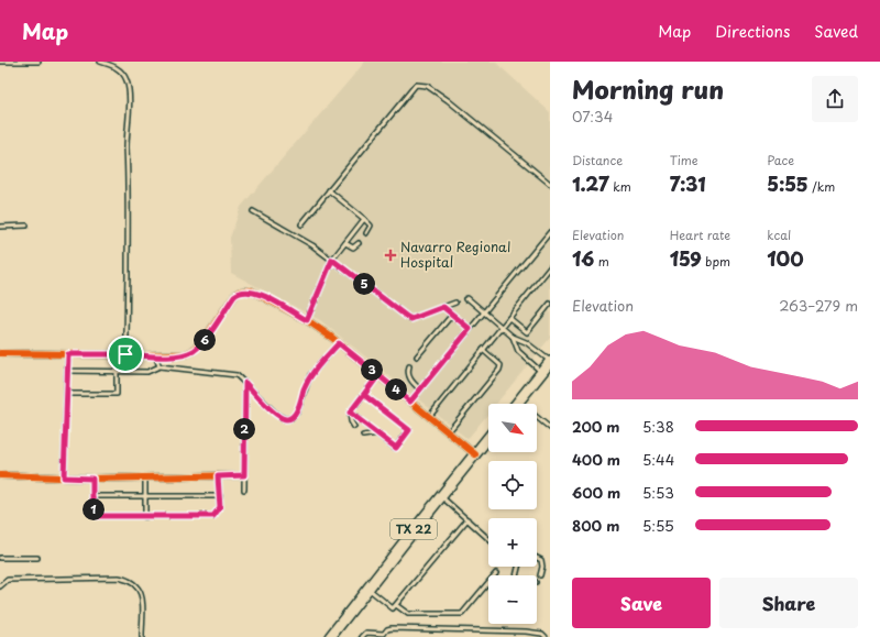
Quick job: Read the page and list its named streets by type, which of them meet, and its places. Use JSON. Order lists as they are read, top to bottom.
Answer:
{
  "streets": {
    "main road": ["TX 22"]
  },
  "places": {
    "health": ["Navarro Regional Hospital"]
  },
  "north": "bottom right",
  "page": {
    "header": "Map",
    "nav": ["Map", "Directions", "Saved"],
    "heading": ["Morning run", "07:34"],
    "stats": [
      ["Distance", "1.27 km"],
      ["Time", "7:31"],
      ["Pace", "5:55 /km"],
      ["Elevation", "16 m"],
      ["Heart rate", "159 bpm"],
      ["kcal", "100"]
    ],
    "pins": [
      "5",
      "6",
      "3",
      "4",
      "2",
      "1"
    ],
    "chart": ["Elevation", "263–279 m"],
    "map_buttons": ["+", "−"],
    "list": [
      {
        "name": "200 m",
        "note": "5:38"
      },
      {
        "name": "400 m",
        "note": "5:44"
      },
      {
        "name": "600 m",
        "note": "5:53"
      },
      {
        "name": "800 m",
        "note": "5:55"
      }
    ],
    "buttons": ["Save", "Share"]
  }
}
